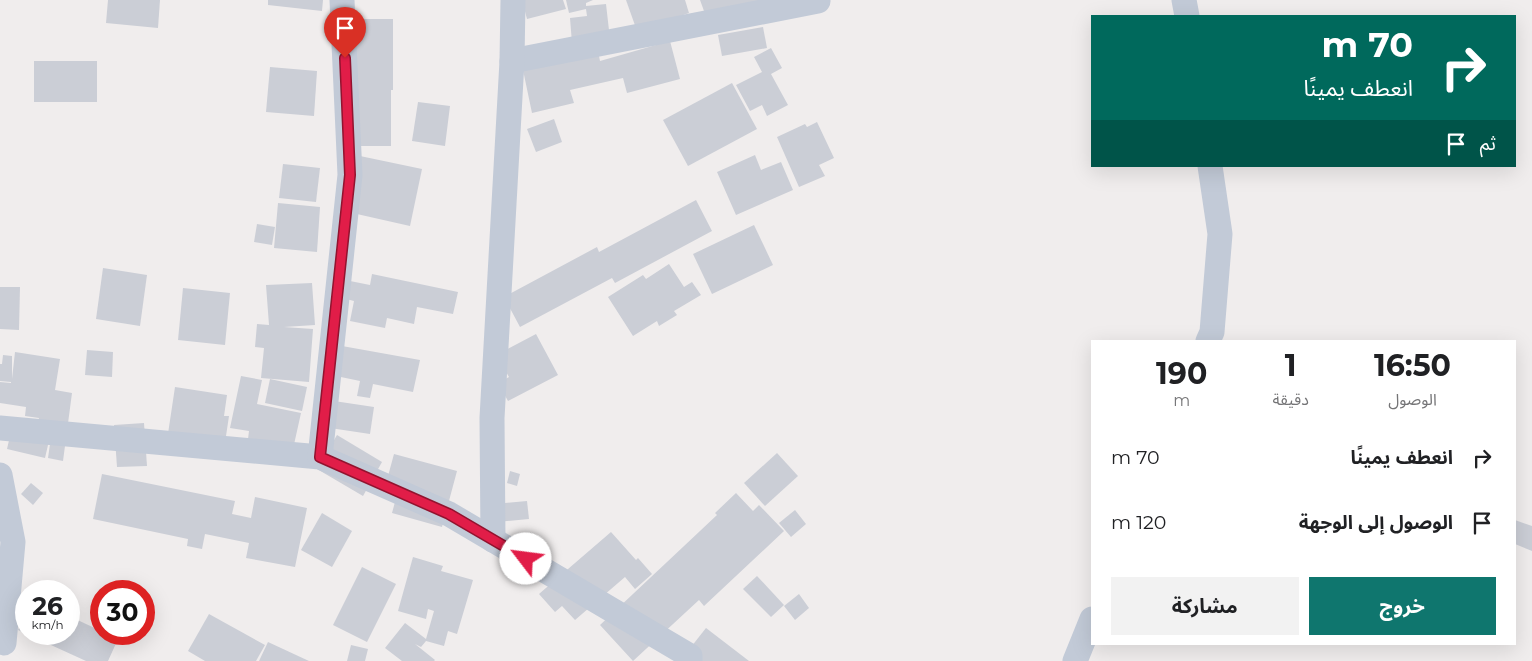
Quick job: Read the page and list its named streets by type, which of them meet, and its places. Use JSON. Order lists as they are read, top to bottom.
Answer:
{
  "page": {
    "turn": ["70 m", "انعطف يمينًا"],
    "then": "ثم",
    "eta": [
      "16:50",
      "الوصول",
      "1",
      "دقيقة",
      "190",
      "m"
    ],
    "list": [
      {
        "name": "انعطف يمينًا",
        "value": "70 m"
      },
      {
        "name": "الوصول إلى الوجهة",
        "value": "120 m"
      }
    ],
    "buttons": ["خروج", "مشاركة"],
    "speed": "26 km/h",
    "limit": "30"
  }
}
